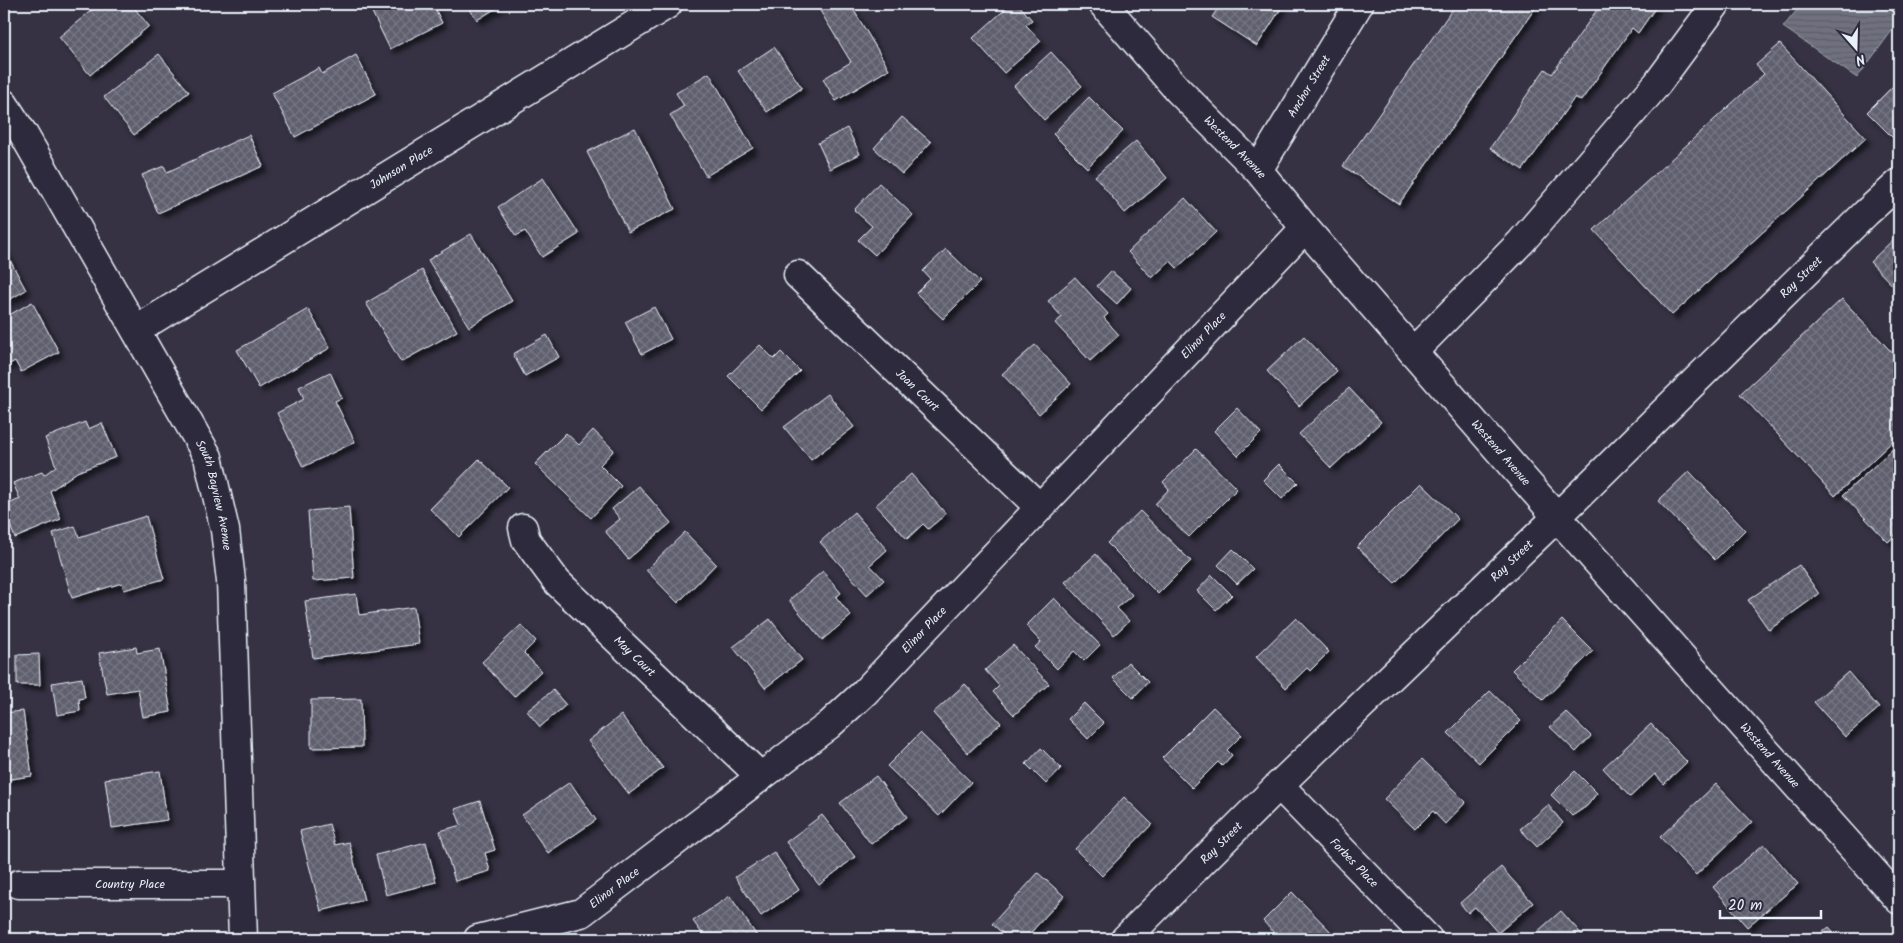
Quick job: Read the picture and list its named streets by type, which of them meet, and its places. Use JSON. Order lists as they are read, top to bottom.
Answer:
{
  "streets": {
    "street": [
      "Anchor Street",
      "Westend Avenue",
      "Johnson Place",
      "Ray Street",
      "Elinor Place",
      "Joan Court",
      "South Bayview Avenue",
      "May Court",
      "Forbes Place",
      "Country Place"
    ]
  },
  "crossings": [
    ["Anchor Street", "Westend Avenue"],
    ["Westend Avenue", "Ray Street"],
    ["Westend Avenue", "Elinor Place"],
    ["Johnson Place", "South Bayview Avenue"],
    ["Ray Street", "Forbes Place"],
    ["Elinor Place", "Joan Court"],
    ["Elinor Place", "May Court"],
    ["South Bayview Avenue", "Country Place"]
  ],
  "scale_bar": "20 m",
  "north": "bottom"
}
